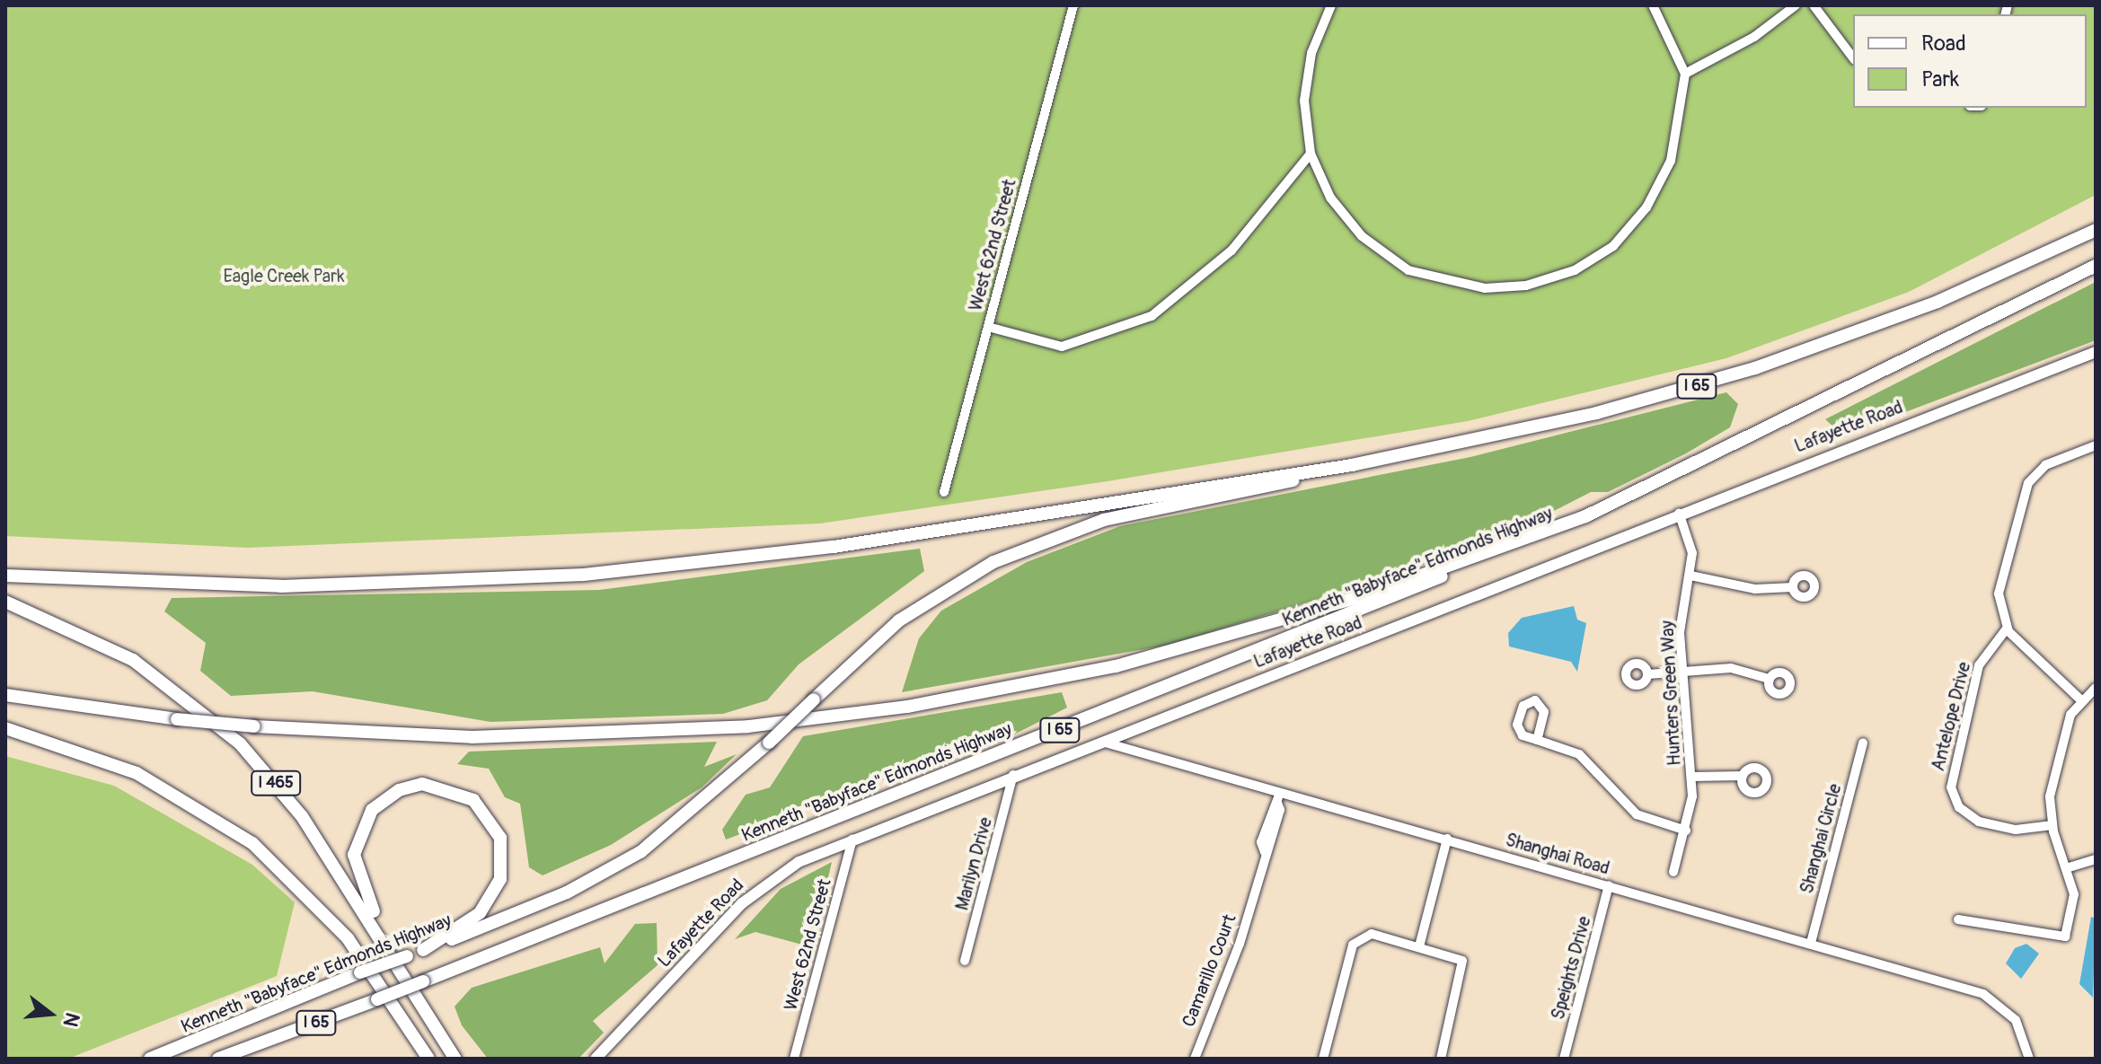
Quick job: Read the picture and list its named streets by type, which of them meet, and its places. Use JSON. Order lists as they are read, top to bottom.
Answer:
{
  "streets": {
    "highway": ["I 65", "Kenneth \"Babyface\" Edmonds Highway", "I 465"],
    "main road": ["Lafayette Road"],
    "street": [
      "West 62nd Street",
      "Hunters Green Way",
      "Antelope Drive",
      "Shanghai Circle",
      "Shanghai Road",
      "Marilyn Drive",
      "Speights Drive",
      "Camarillo Court"
    ]
  },
  "crossings": [
    ["West 62nd Street", "Lafayette Road"],
    ["I 65", "Kenneth \"Babyface\" Edmonds Highway"],
    ["Lafayette Road", "Hunters Green Way"],
    ["Lafayette Road", "Shanghai Road"],
    ["Lafayette Road", "Marilyn Drive"],
    ["Shanghai Circle", "Shanghai Road"],
    ["Shanghai Road", "Speights Drive"],
    ["Shanghai Road", "Camarillo Court"]
  ],
  "parks": ["Eagle Creek Park"],
  "legend": ["Road", "Park"],
  "north": "right"
}
